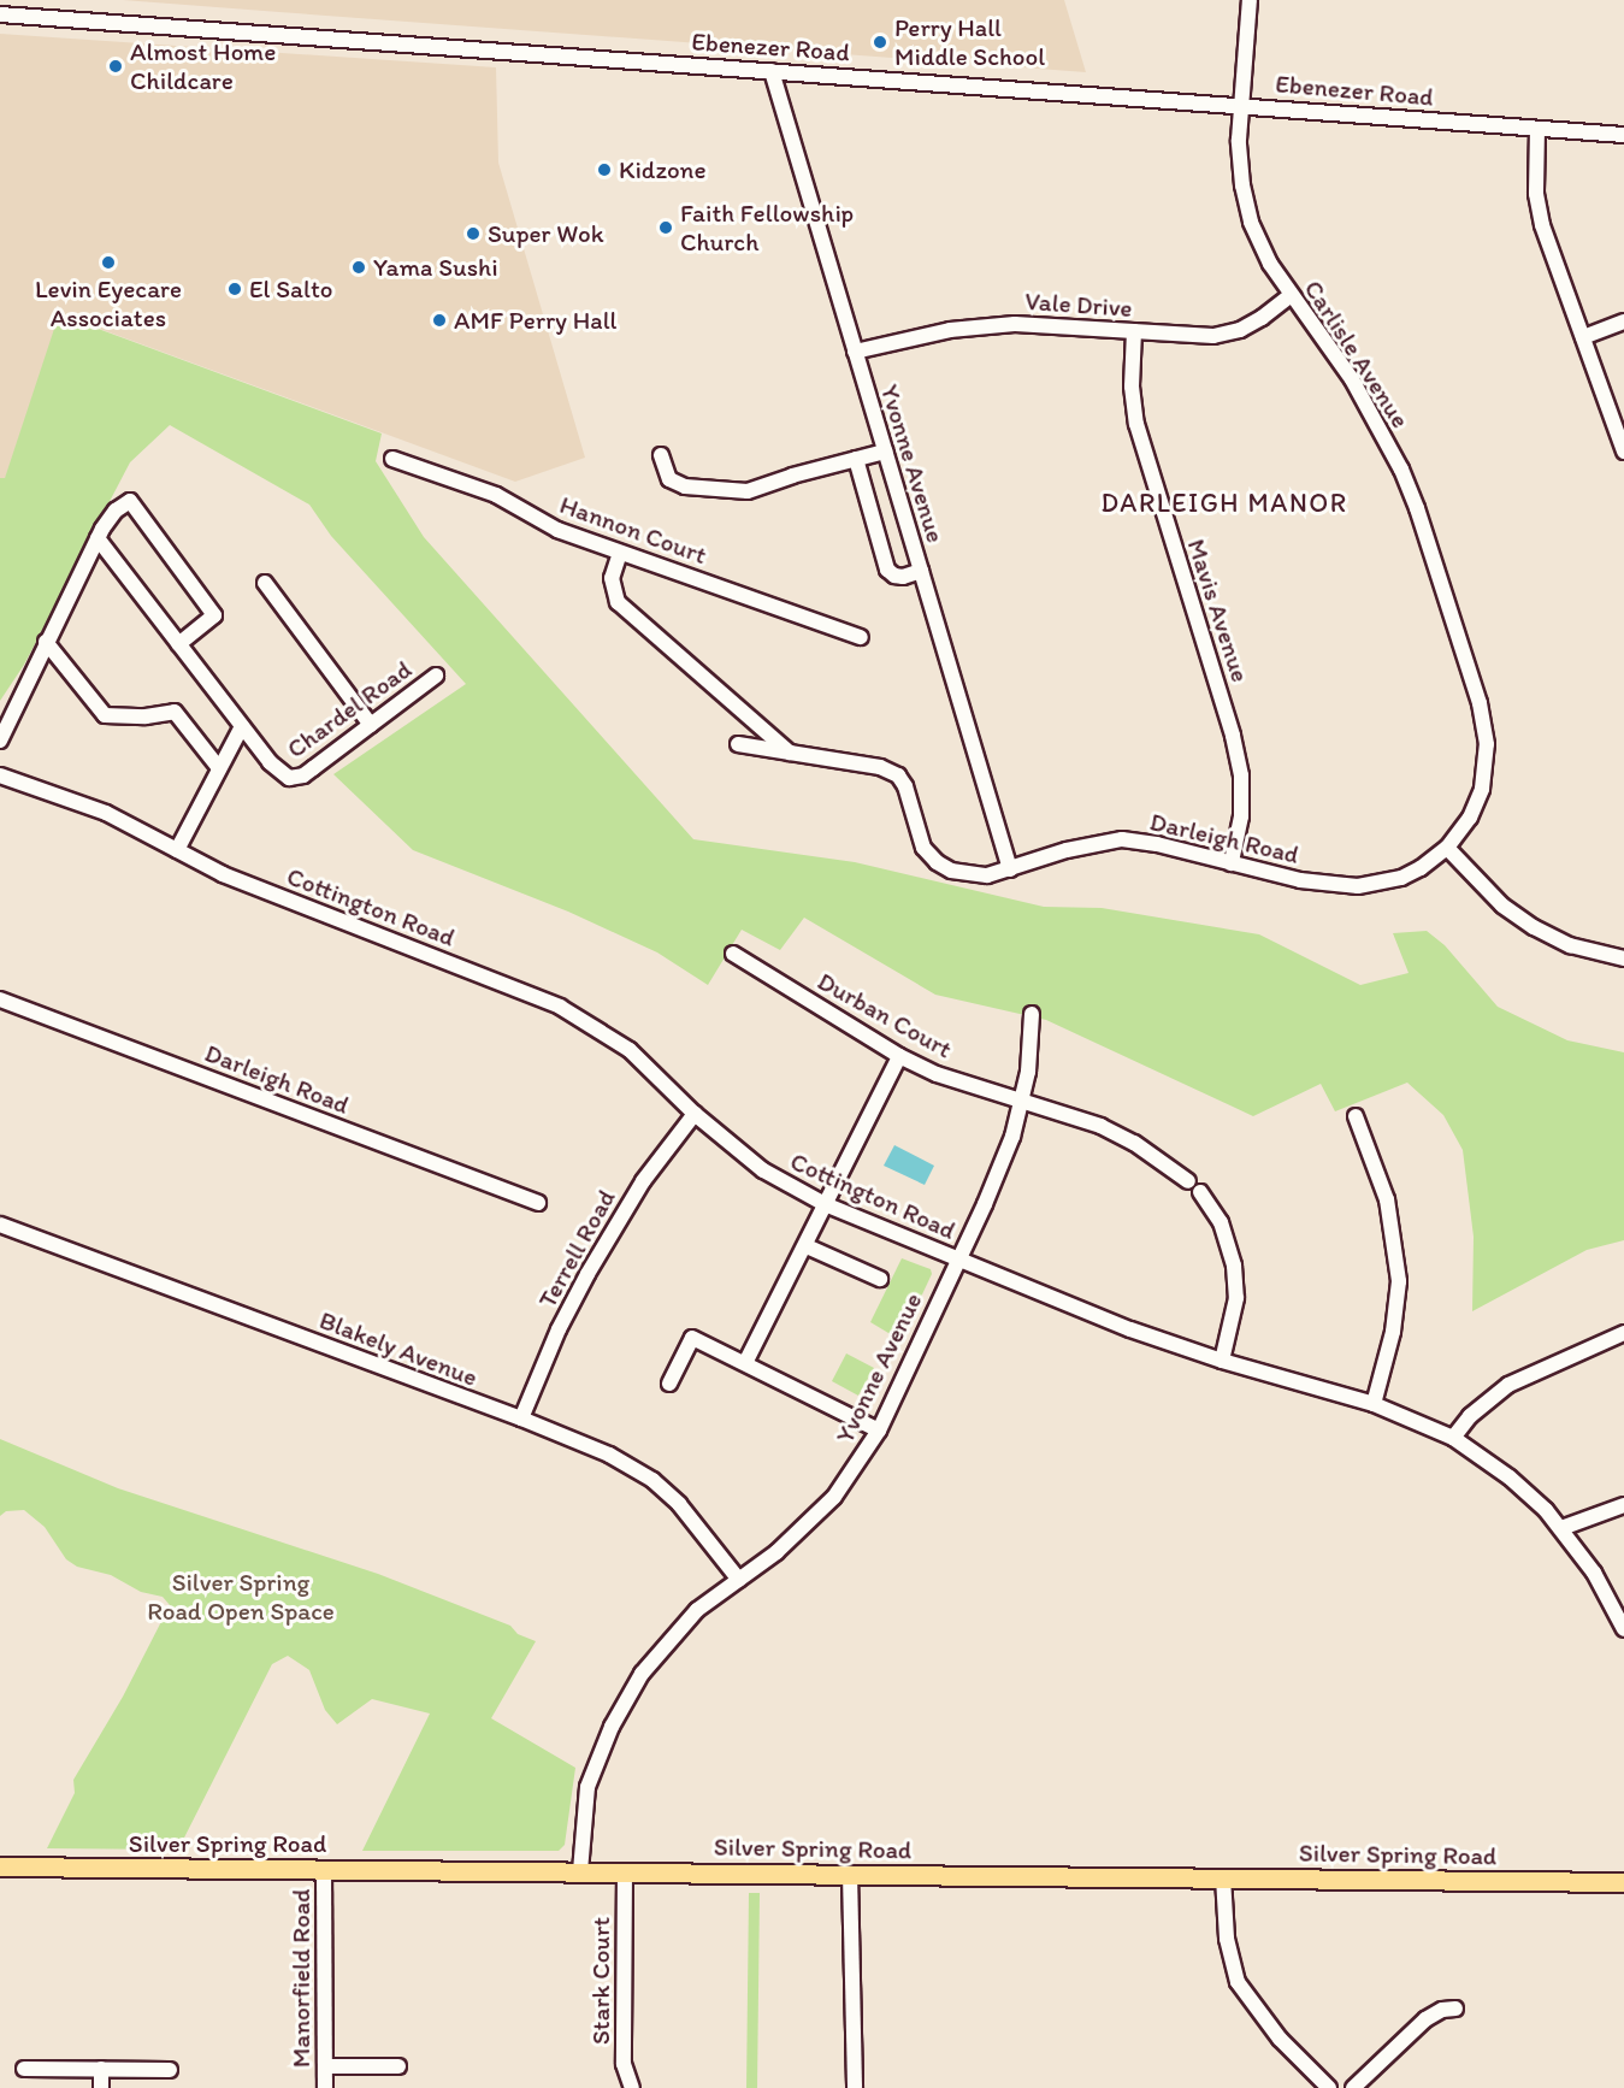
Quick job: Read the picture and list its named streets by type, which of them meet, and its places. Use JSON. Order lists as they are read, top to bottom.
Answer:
{
  "streets": {
    "main road": ["Silver Spring Road"],
    "street": [
      "Ebenezer Road",
      "Vale Drive",
      "Carlisle Avenue",
      "Yvonne Avenue",
      "Hannon Court",
      "Mavis Avenue",
      "Chardel Road",
      "Darleigh Road",
      "Cottington Road",
      "Durban Court",
      "Terrell Road",
      "Blakely Avenue",
      "Manorfield Road",
      "Stark Court"
    ]
  },
  "crossings": [
    ["Ebenezer Road", "Carlisle Avenue"],
    ["Ebenezer Road", "Yvonne Avenue"],
    ["Vale Drive", "Carlisle Avenue"],
    ["Vale Drive", "Yvonne Avenue"],
    ["Vale Drive", "Mavis Avenue"],
    ["Carlisle Avenue", "Darleigh Road"],
    ["Yvonne Avenue", "Darleigh Road"],
    ["Yvonne Avenue", "Cottington Road"],
    ["Yvonne Avenue", "Durban Court"],
    ["Yvonne Avenue", "Blakely Avenue"],
    ["Yvonne Avenue", "Silver Spring Road"],
    ["Mavis Avenue", "Darleigh Road"],
    ["Cottington Road", "Terrell Road"],
    ["Terrell Road", "Blakely Avenue"],
    ["Silver Spring Road", "Manorfield Road"],
    ["Silver Spring Road", "Stark Court"]
  ],
  "districts": ["DARLEIGH MANOR"],
  "parks": ["Silver Spring Road Open Space"],
  "places": [
    "Perry Hall Middle School",
    "Almost Home Childcare",
    "Kidzone",
    "Faith Fellowship Church",
    "Super Wok",
    "Levin Eyecare Associates",
    "Yama Sushi",
    "El Salto",
    "AMF Perry Hall"
  ]
}
